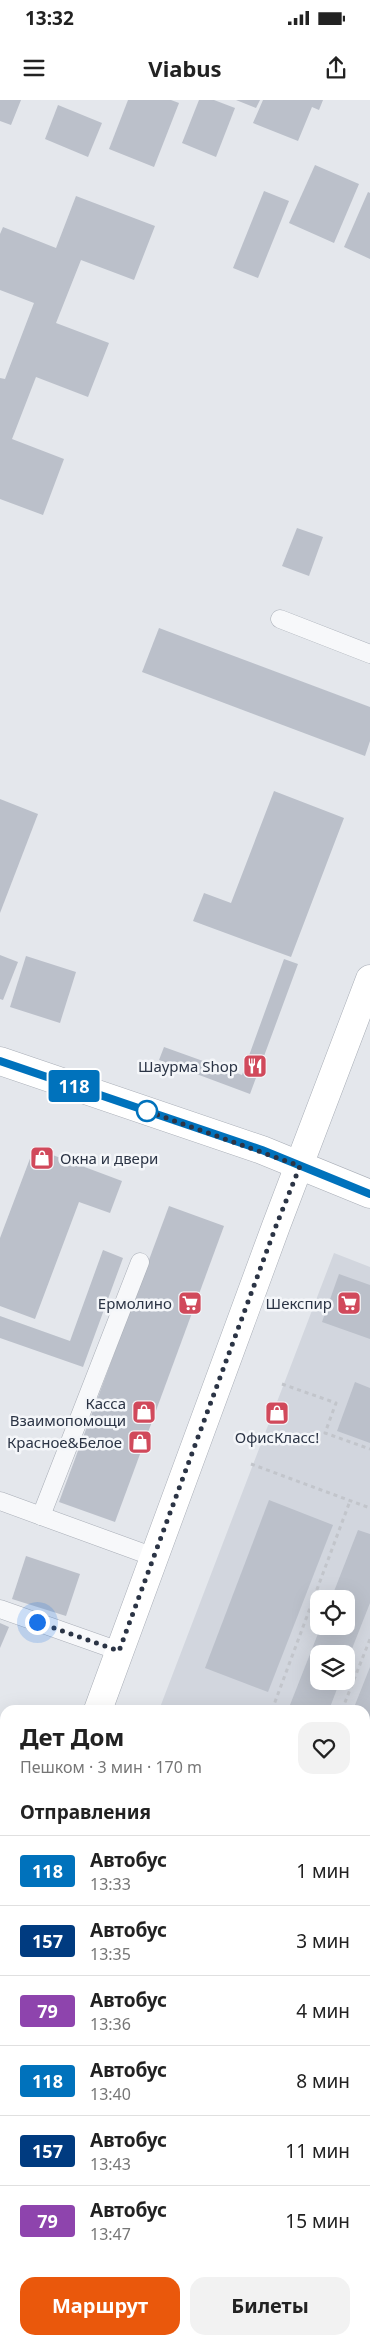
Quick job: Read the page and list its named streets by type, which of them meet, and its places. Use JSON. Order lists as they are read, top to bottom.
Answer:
{
  "places": {
    "restaurant": ["Шаурма Shop"],
    "shop": [
      "Окна и двери",
      "Касса Взаимопомощи",
      "ОфисКласс!",
      "Красное&Белое"
    ],
    "supermarket": ["Ермолино", "Шекспир"]
  },
  "lines": ["bus line 118"],
  "page": {
    "status": "13:32",
    "header": "Viabus",
    "on_map": "118",
    "heading": [
      ["Дет Дом", "Пешком · 3 мин · 170 m"],
      "Отправления"
    ],
    "list": [
      {
        "mark": "118",
        "name": "Автобус",
        "note": "13:33",
        "value": "1 мин"
      },
      {
        "mark": "157",
        "name": "Автобус",
        "note": "13:35",
        "value": "3 мин"
      },
      {
        "mark": "79",
        "name": "Автобус",
        "note": "13:36",
        "value": "4 мин"
      },
      {
        "mark": "118",
        "name": "Автобус",
        "note": "13:40",
        "value": "8 мин"
      },
      {
        "mark": "157",
        "name": "Автобус",
        "note": "13:43",
        "value": "11 мин"
      },
      {
        "mark": "79",
        "name": "Автобус",
        "note": "13:47",
        "value": "15 мин"
      }
    ],
    "buttons": ["Маршрут", "Билеты"]
  }
}
